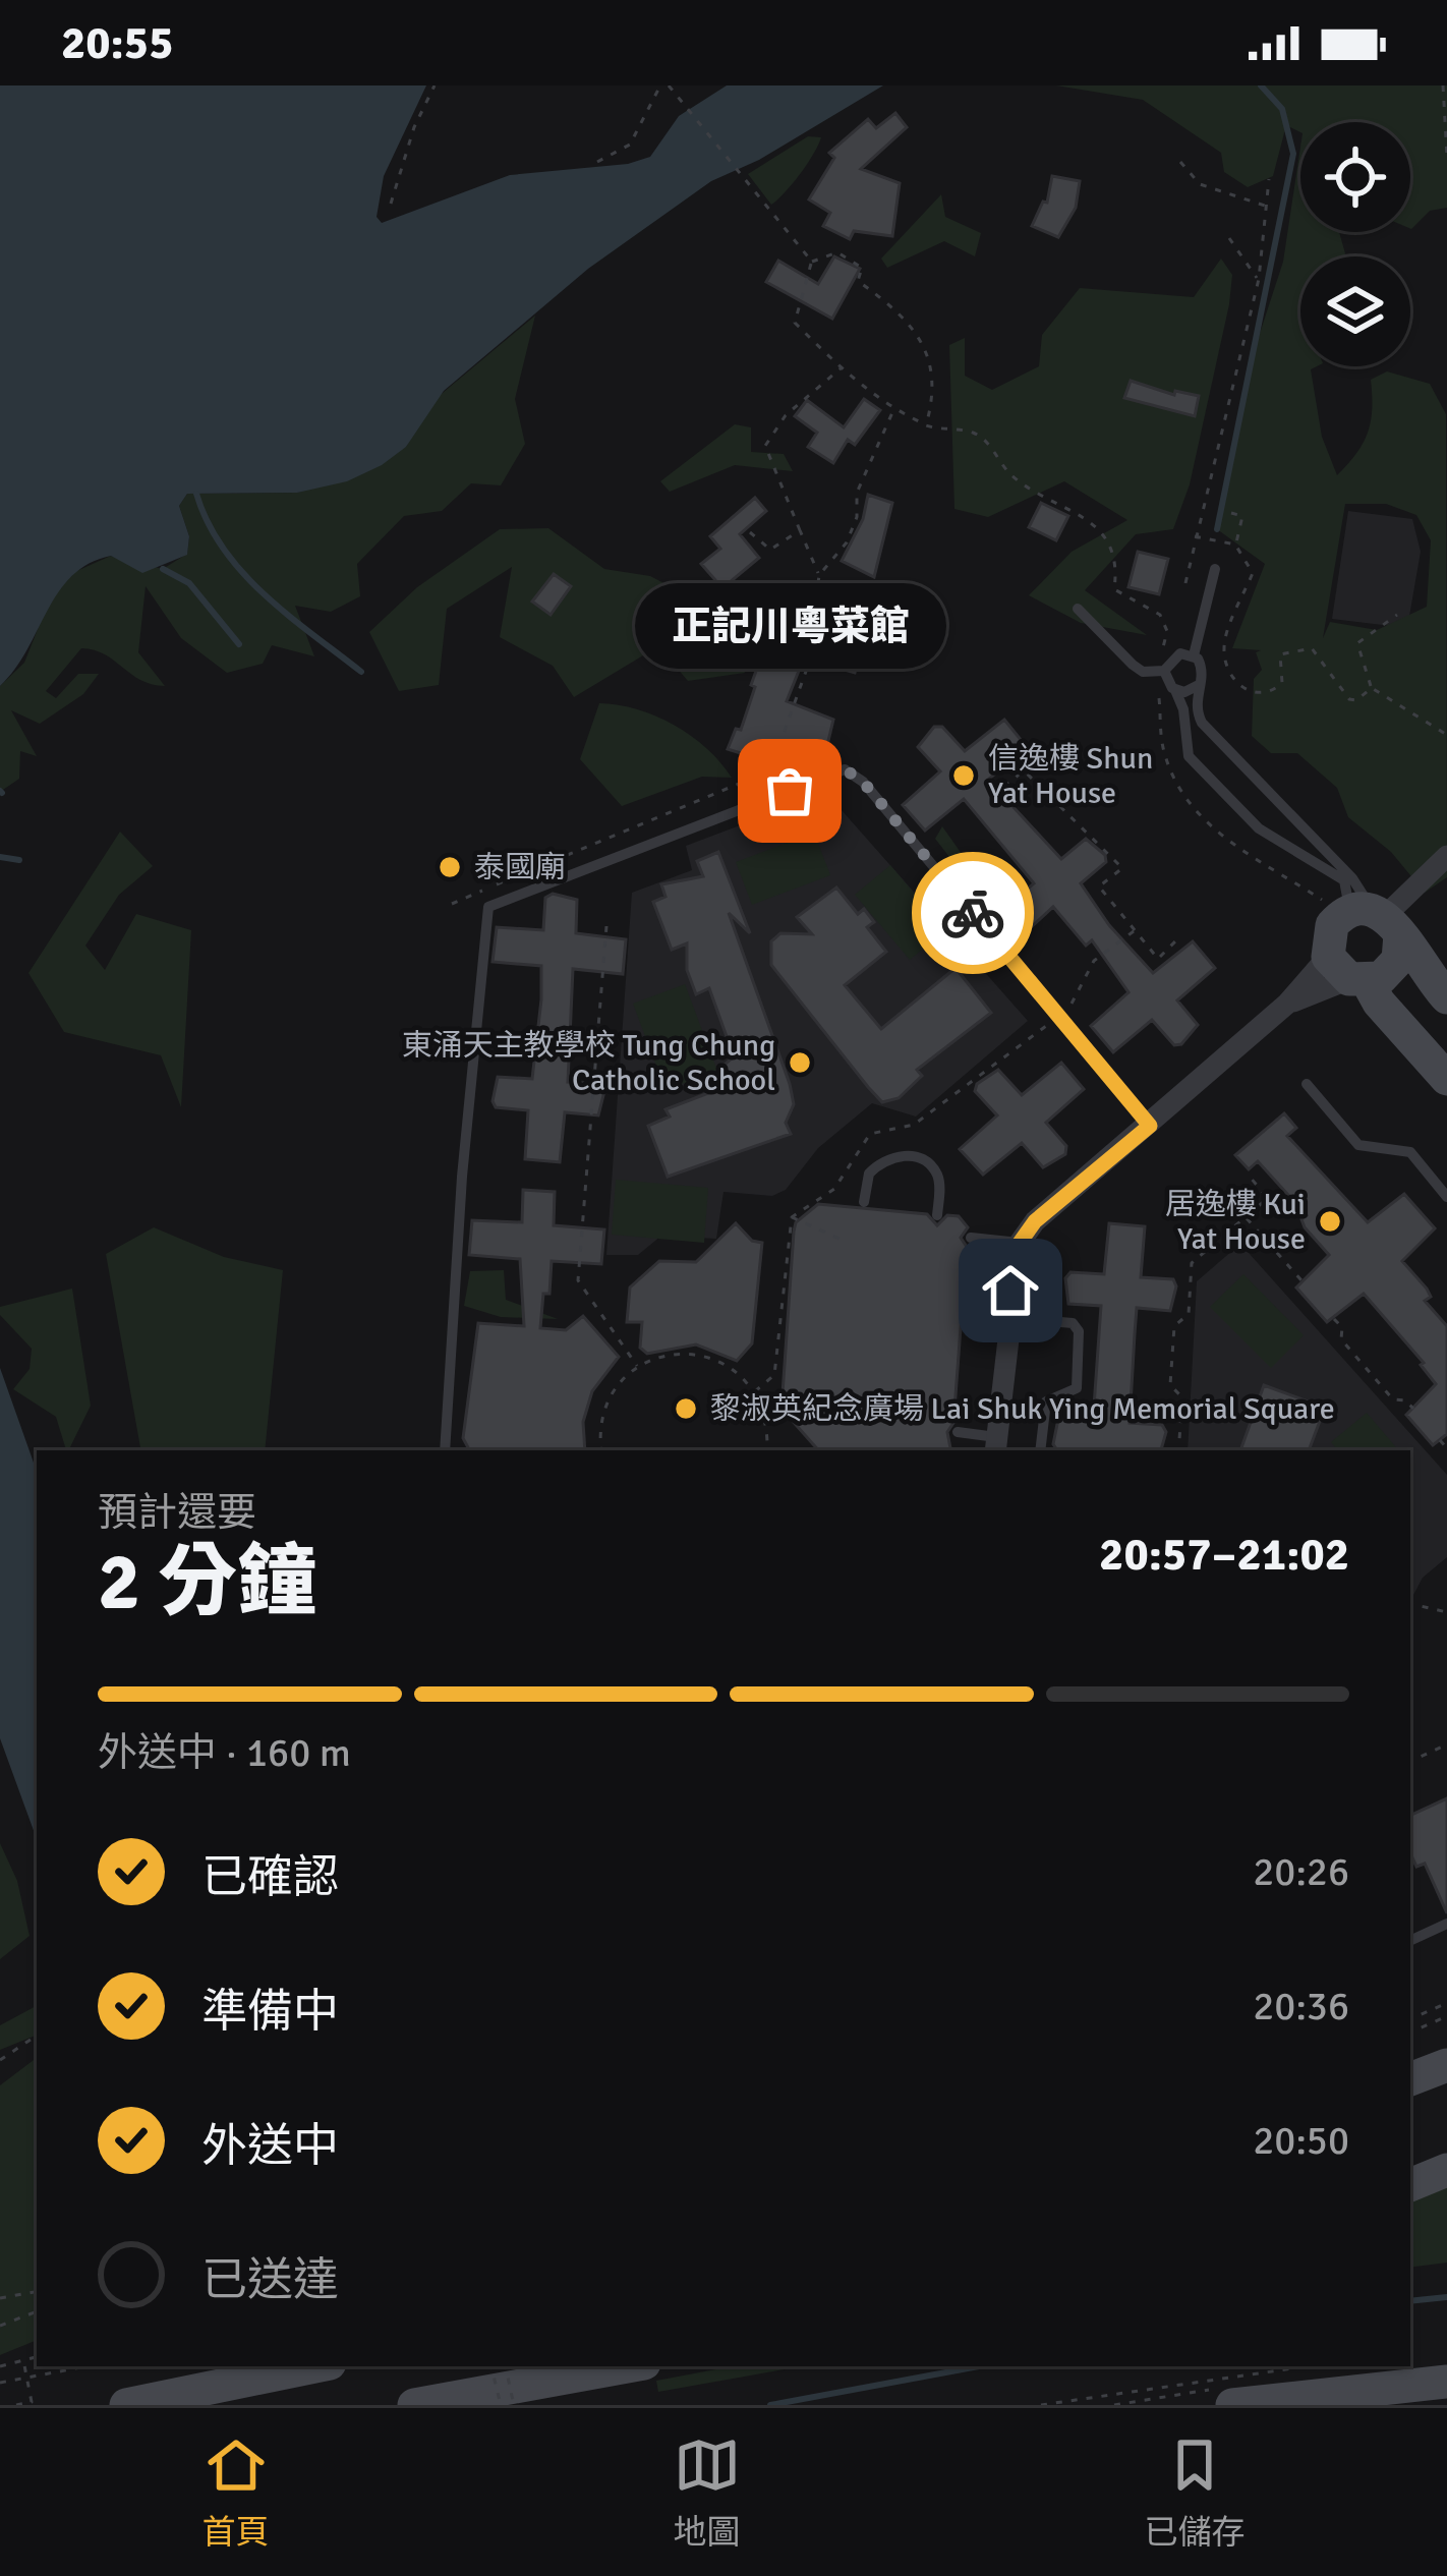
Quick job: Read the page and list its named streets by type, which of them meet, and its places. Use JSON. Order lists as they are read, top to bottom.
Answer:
{
  "places": [
    "信逸樓 Shun Yat House",
    "正記川粵菜館",
    "泰國廟",
    "東涌天主教學校 Tung Chung Catholic School",
    "居逸樓 Kui Yat House",
    "黎淑英紀念廣場 Lai Shuk Ying Memorial Square"
  ],
  "page": {
    "status": "20:55",
    "bubble": "正記川粵菜館",
    "heading": ["2 分鐘", "預計還要", "20:57–21:02"],
    "bar": "外送中 · 160 m",
    "list": [
      ["已確認", "20:26"],
      ["準備中", "20:36"],
      ["外送中", "20:50"],
      "已送達"
    ],
    "tabs": ["首頁", "地圖", "已儲存"]
  }
}
